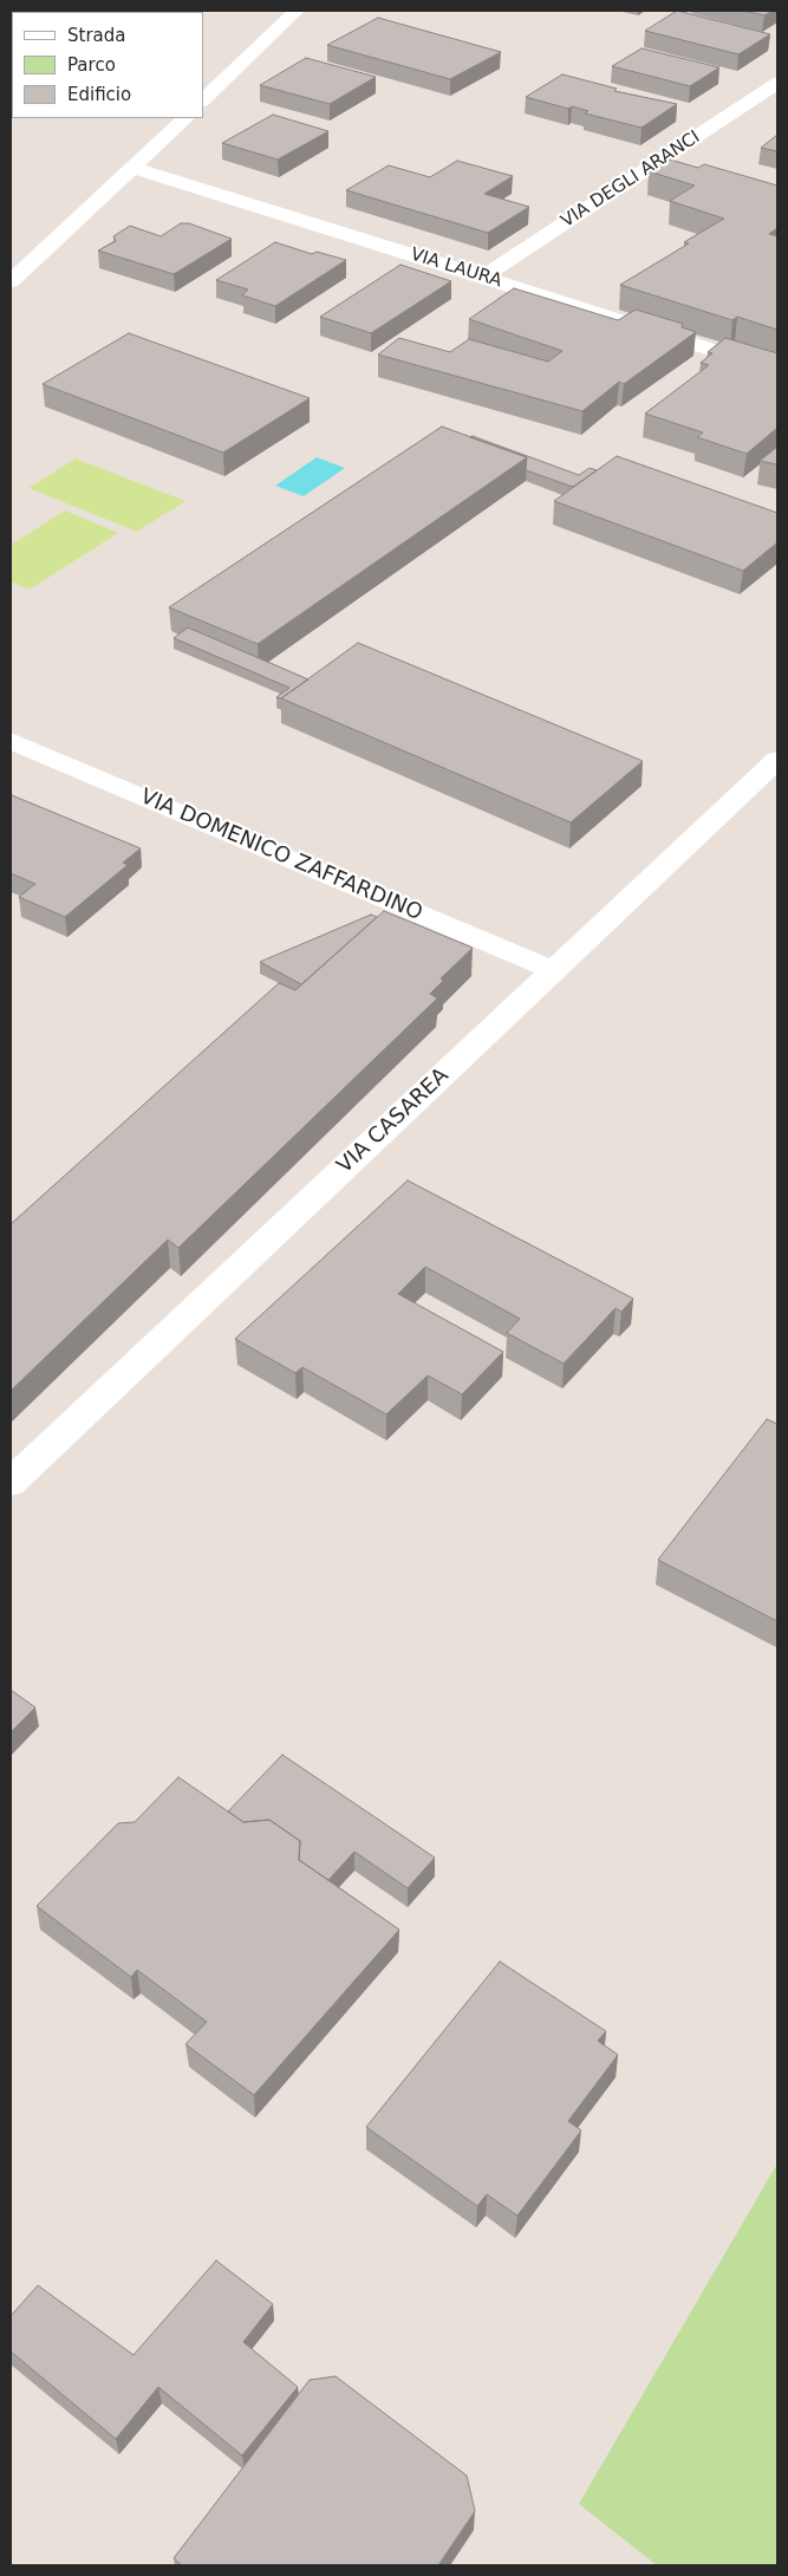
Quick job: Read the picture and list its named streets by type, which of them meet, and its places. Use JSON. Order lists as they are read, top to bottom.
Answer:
{
  "streets": {
    "street": [
      "VIA DEGLI ARANCI",
      "VIA LAURA",
      "VIA DOMENICO ZAFFARDINO",
      "VIA CASAREA"
    ]
  },
  "crossings": [
    ["VIA DEGLI ARANCI", "VIA LAURA"],
    ["VIA DOMENICO ZAFFARDINO", "VIA CASAREA"]
  ],
  "legend": ["Strada", "Parco", "Edificio"]
}
